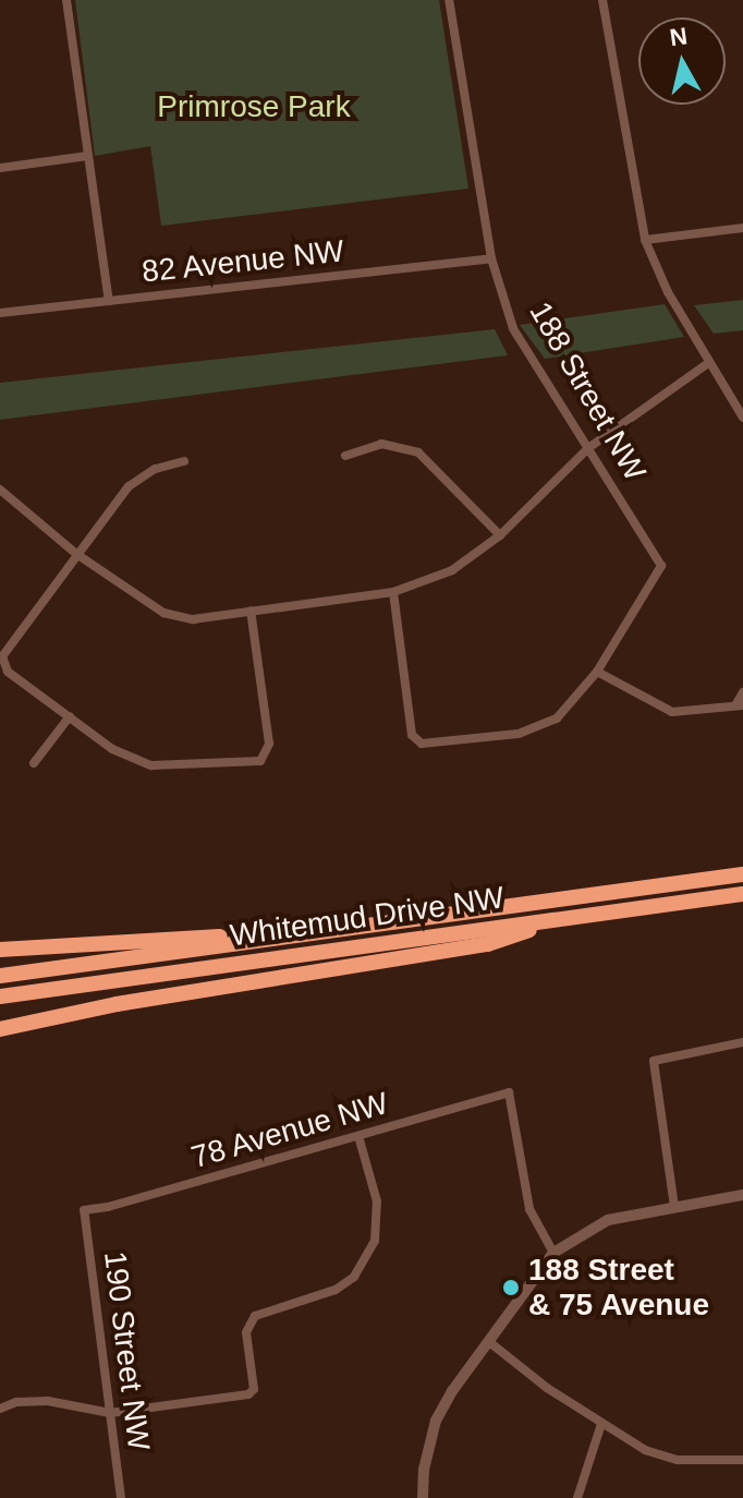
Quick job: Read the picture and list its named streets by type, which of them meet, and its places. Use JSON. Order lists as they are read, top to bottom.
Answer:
{
  "streets": {
    "highway": ["Whitemud Drive NW"],
    "street": [
      "82 Avenue NW",
      "188 Street NW",
      "78 Avenue NW",
      "190 Street NW"
    ]
  },
  "crossings": [
    ["82 Avenue NW", "188 Street NW"],
    ["78 Avenue NW", "190 Street NW"]
  ],
  "parks": ["Primrose Park"],
  "places": ["188 Street & 75 Avenue"],
  "north": "top"
}
